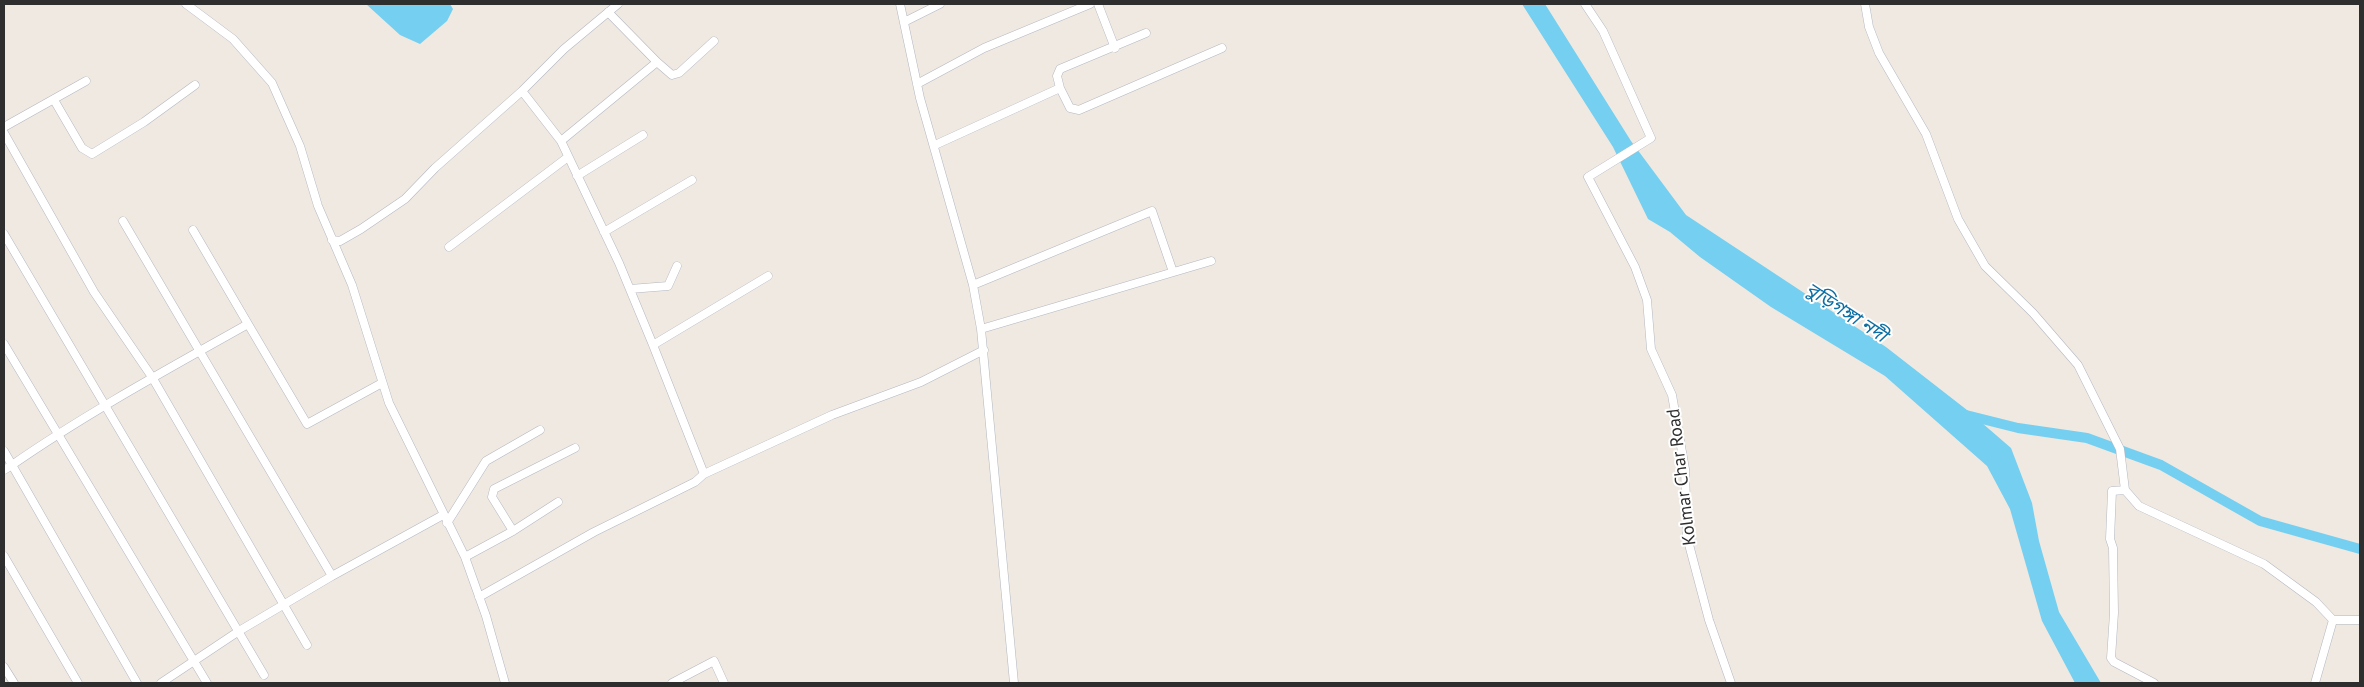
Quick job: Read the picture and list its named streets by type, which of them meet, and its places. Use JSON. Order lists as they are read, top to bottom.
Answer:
{
  "streets": {
    "street": ["Kolmar Char Road"]
  },
  "water": ["বুড়িগঙ্গা নদী"]
}
